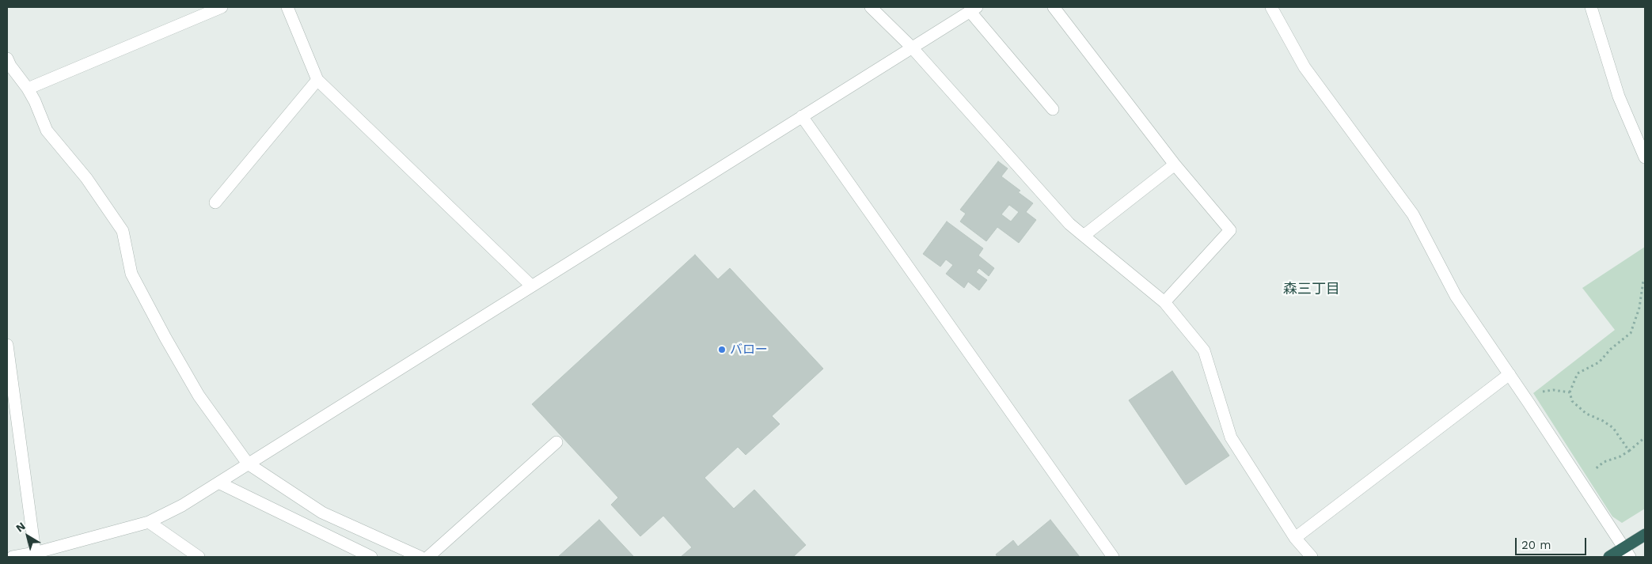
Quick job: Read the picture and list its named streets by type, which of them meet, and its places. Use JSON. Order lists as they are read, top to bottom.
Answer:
{
  "districts": ["森三丁目"],
  "places": ["バロー"],
  "scale_bar": "20 m",
  "north": "top left"
}
